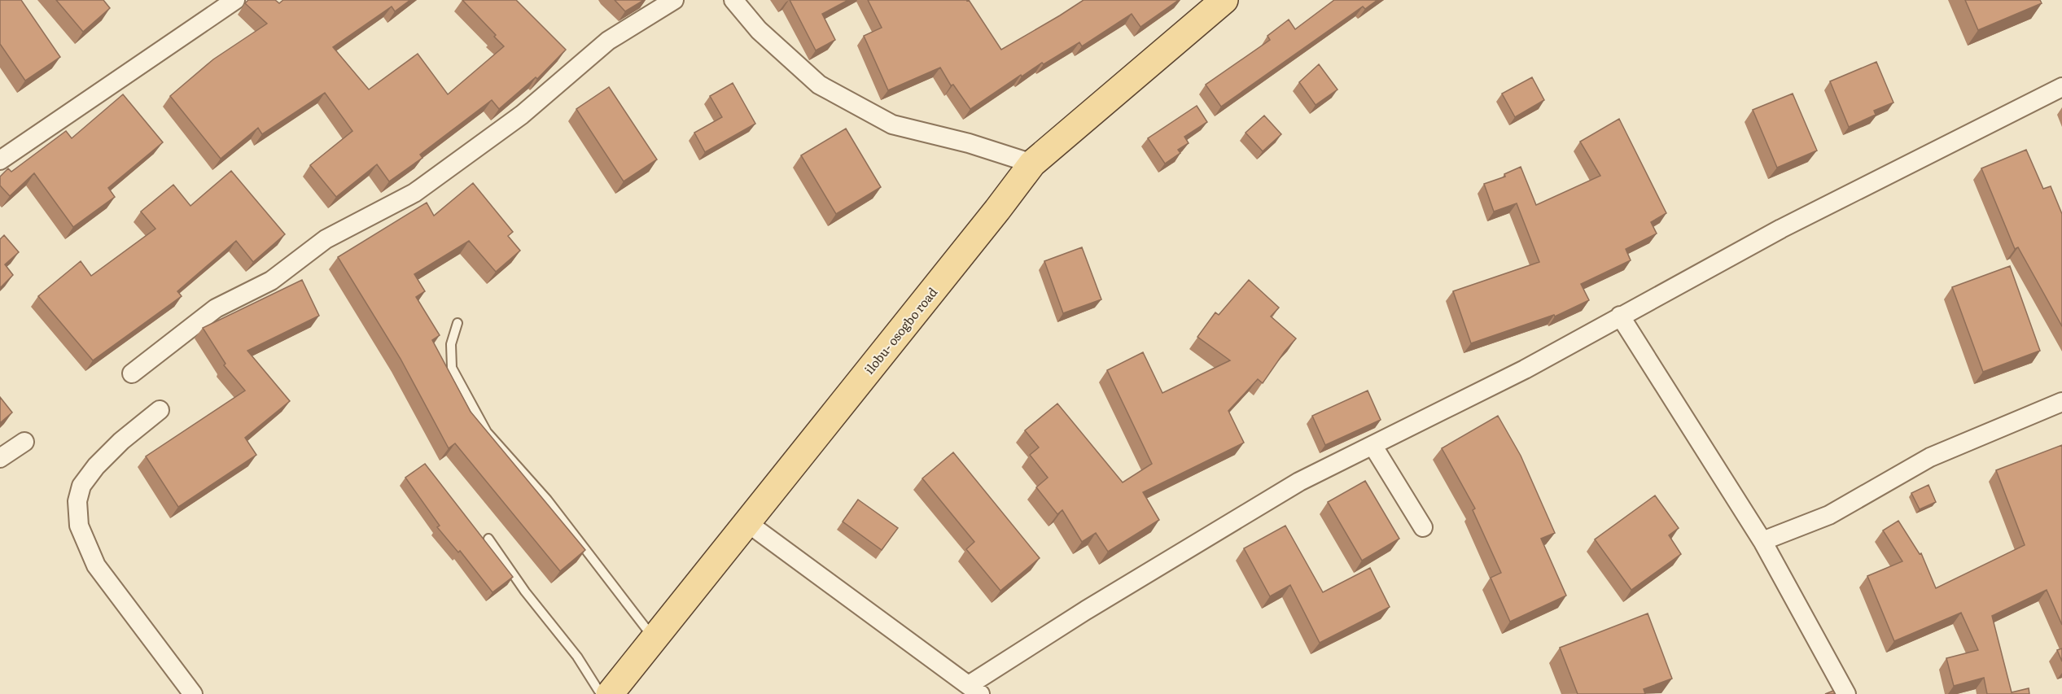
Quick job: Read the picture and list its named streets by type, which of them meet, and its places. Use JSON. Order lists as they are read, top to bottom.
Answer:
{
  "streets": {
    "main road": ["ilobu- osogbo road"]
  }
}
